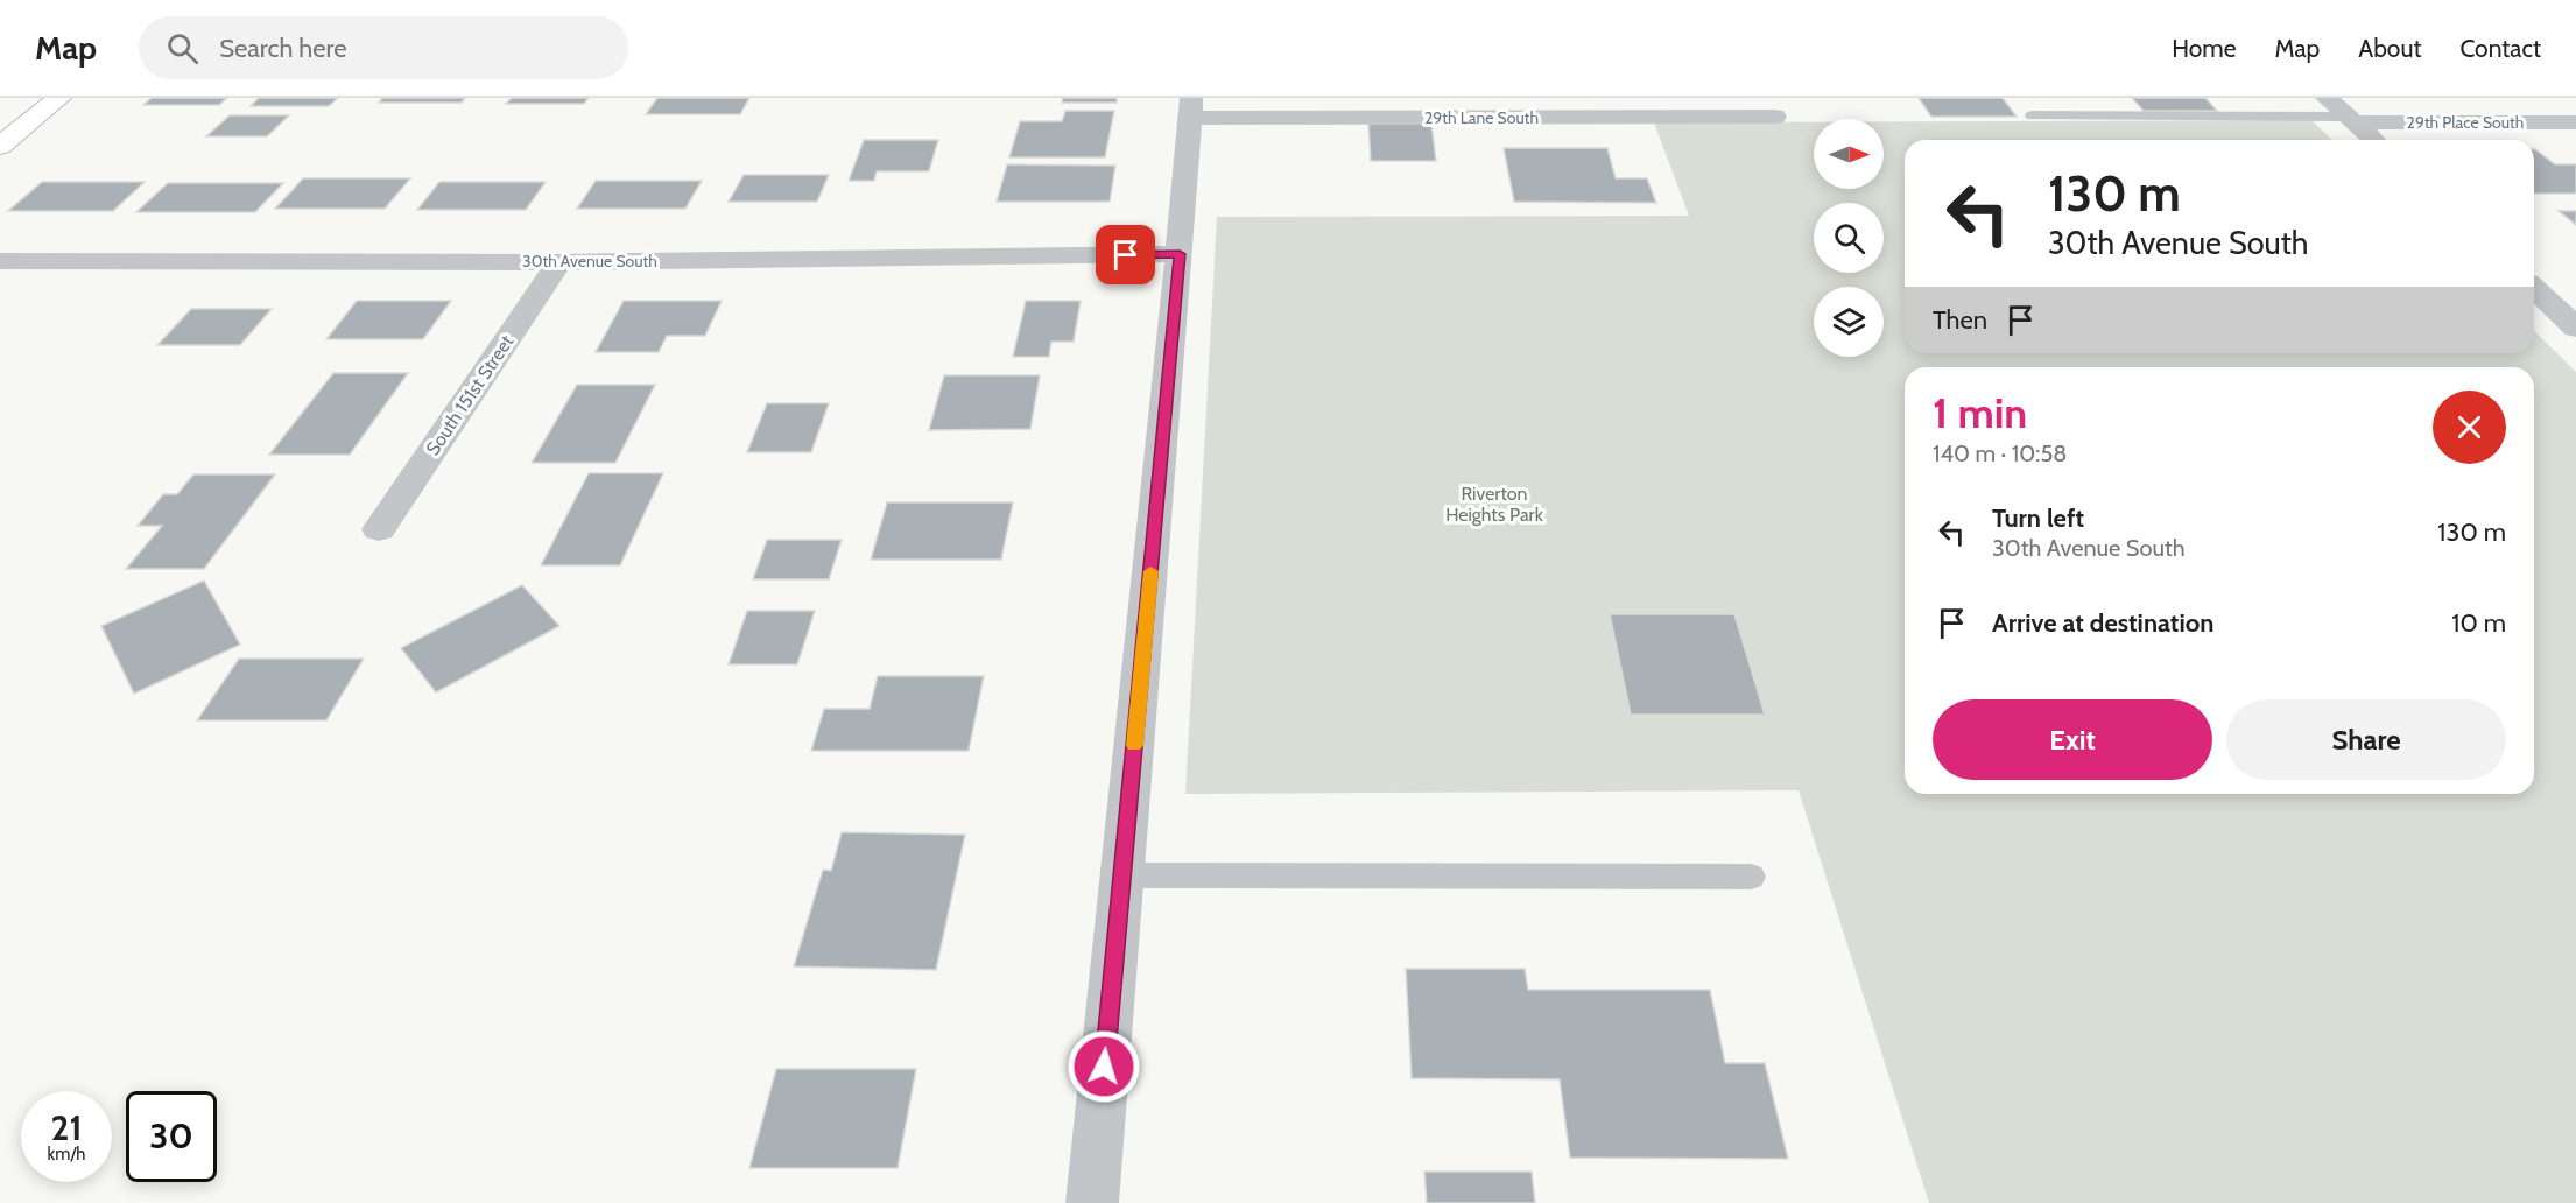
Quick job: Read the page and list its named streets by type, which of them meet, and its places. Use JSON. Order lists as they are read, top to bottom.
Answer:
{
  "streets": {
    "street": [
      "29th Lane South",
      "29th Place South",
      "30th Avenue South",
      "South 151st Street"
    ]
  },
  "crossings": [
    ["30th Avenue South", "South 151st Street"]
  ],
  "parks": ["Riverton Heights Park"],
  "north": "right",
  "page": {
    "header": "Map",
    "search": "Search here",
    "nav": [
      "Home",
      "Map",
      "About",
      "Contact"
    ],
    "turn": ["130 m", "30th Avenue South"],
    "then": "Then",
    "heading": ["1 min", "140 m · 10:58"],
    "list": [
      {
        "name": "Turn left",
        "note": "30th Avenue South",
        "value": "130 m"
      },
      {
        "name": "Arrive at destination",
        "value": "10 m"
      }
    ],
    "buttons": ["Exit", "Share"],
    "speed": "21 km/h",
    "limit": "30"
  }
}
